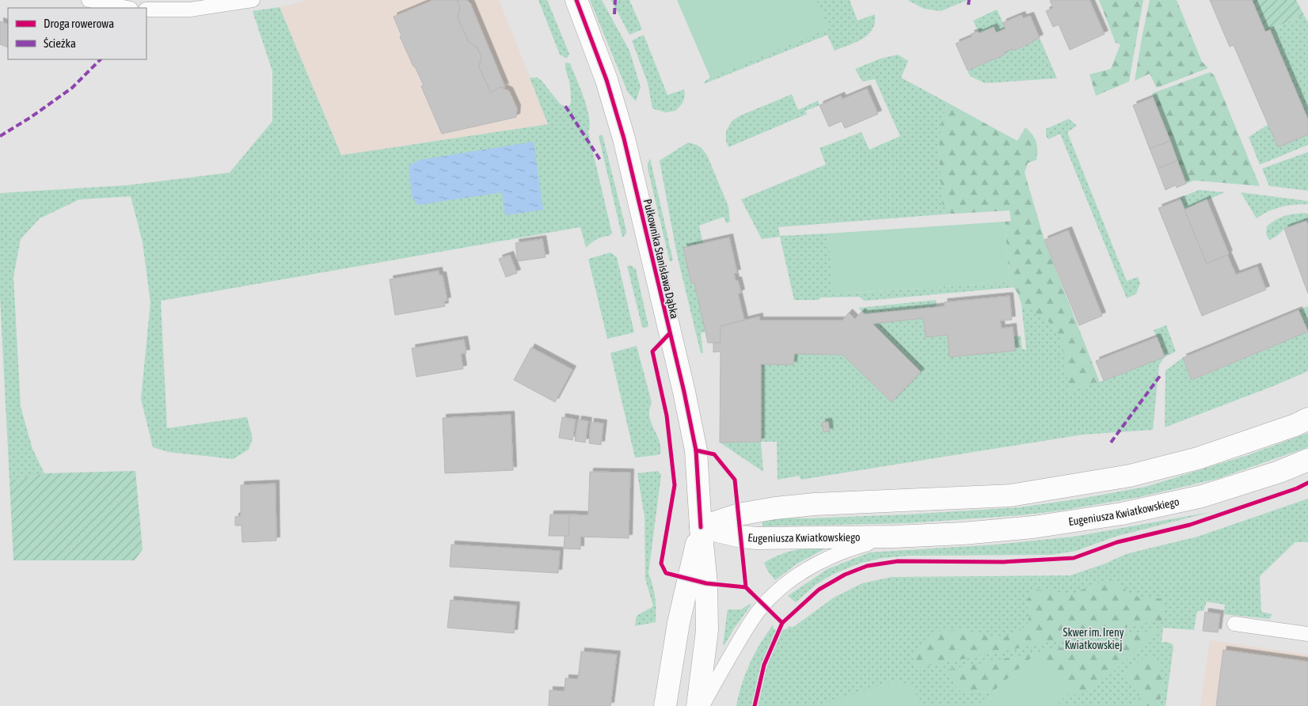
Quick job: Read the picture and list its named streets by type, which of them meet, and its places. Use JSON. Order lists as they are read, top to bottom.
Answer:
{
  "streets": {
    "main road": ["Pułkownika Stanisława Dąbka", "Eugeniusza Kwiatkowskiego"]
  },
  "crossings": [
    ["Pułkownika Stanisława Dąbka", "Eugeniusza Kwiatkowskiego"]
  ],
  "parks": ["Skwer im. Ireny Kwiatkowskiej"],
  "legend": ["Droga rowerowa", "Ścieżka"]
}
